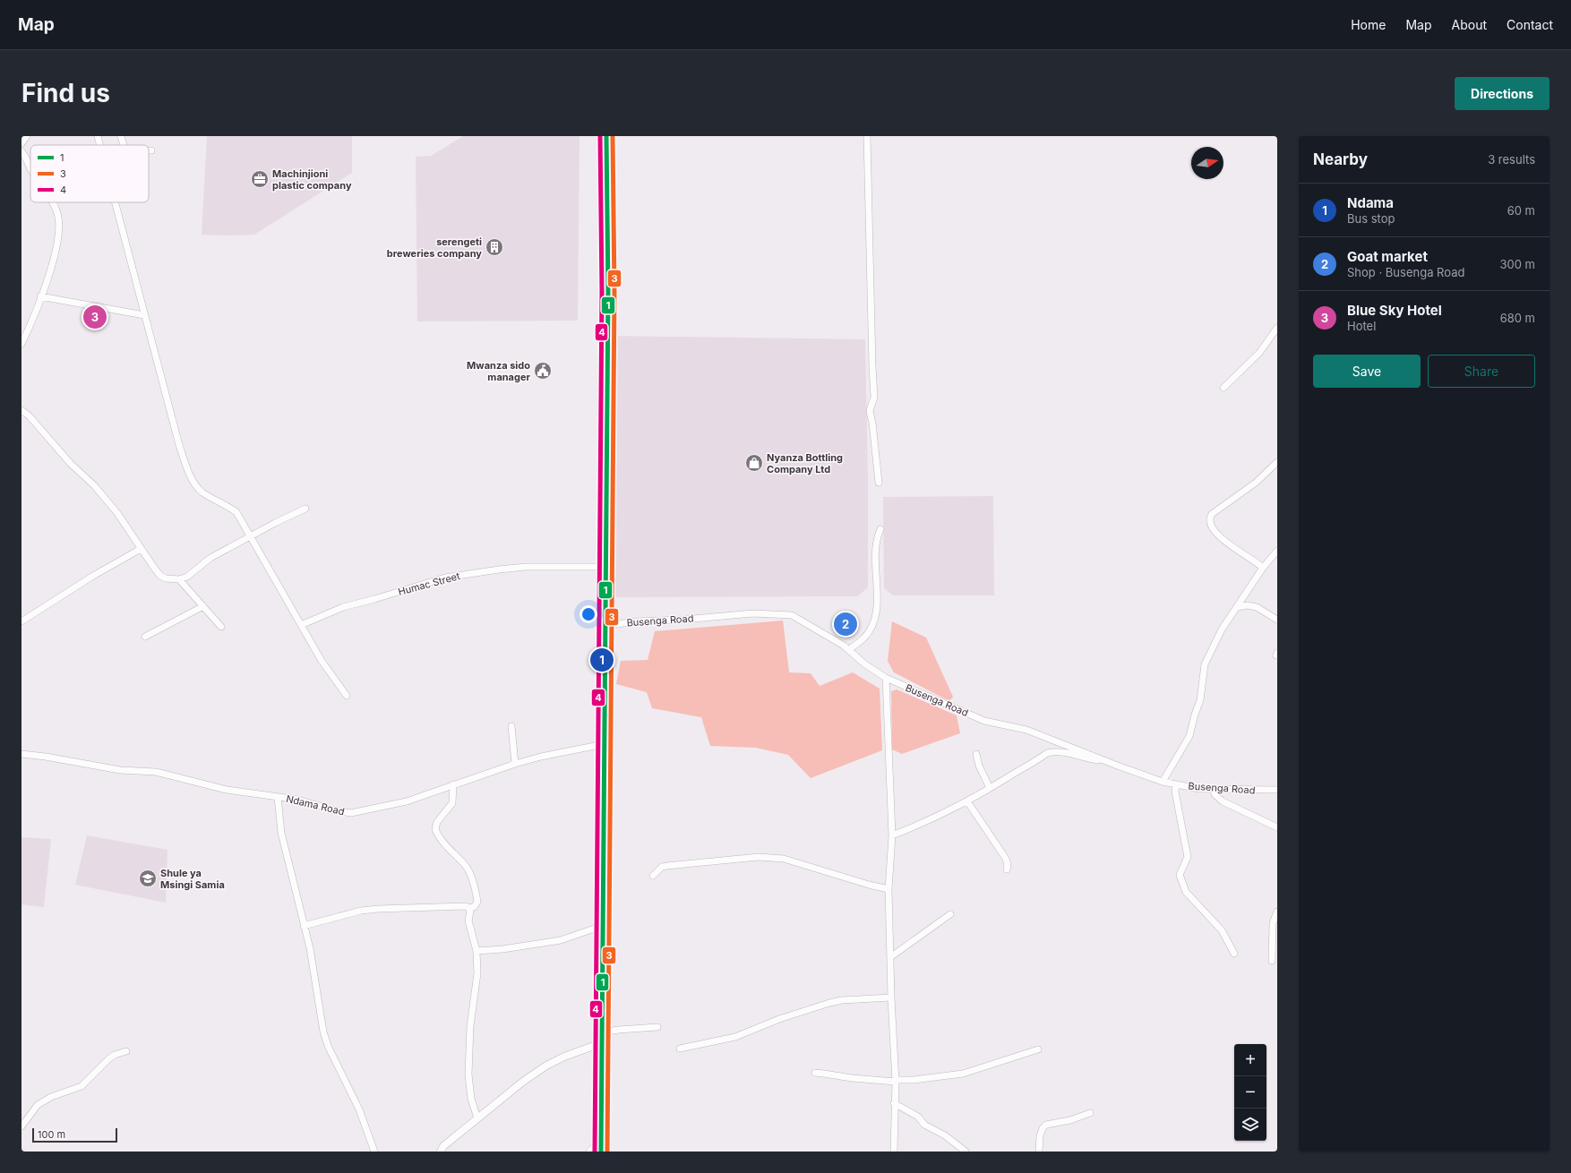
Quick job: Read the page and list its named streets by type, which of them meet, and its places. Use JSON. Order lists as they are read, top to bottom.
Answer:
{
  "streets": {
    "street": ["Humac Street", "Busenga Road", "Ndama Road"]
  },
  "places": {
    "office": ["Machinjioni plastic company"],
    "building": ["serengeti breweries company"],
    "public building": ["Mwanza sido manager"],
    "shop": ["Nyanza Bottling Company Ltd"],
    "school or university": ["Shule ya Msingi Samia"]
  },
  "lines": ["transit line 1", "transit line 3", "transit line 4"],
  "legend": ["1", "3", "4"],
  "scale_bar": "100 m",
  "north": "right",
  "page": {
    "header": "Map",
    "nav": [
      "Home",
      "Map",
      "About",
      "Contact"
    ],
    "buttons": [
      "Directions",
      ["Save", "Share"]
    ],
    "title": "Find us",
    "heading": ["Nearby", "3 results"],
    "list": [
      {
        "mark": "1",
        "name": "Ndama",
        "note": "Bus stop",
        "value": "60 m"
      },
      {
        "mark": "2",
        "name": "Goat market",
        "note": "Shop · Busenga Road",
        "value": "300 m"
      },
      {
        "mark": "3",
        "name": "Blue Sky Hotel",
        "note": "Hotel",
        "value": "680 m"
      }
    ],
    "pins": ["3", "2", "1"],
    "map_buttons": ["+", "−"],
    "scale": "100 m"
  }
}
